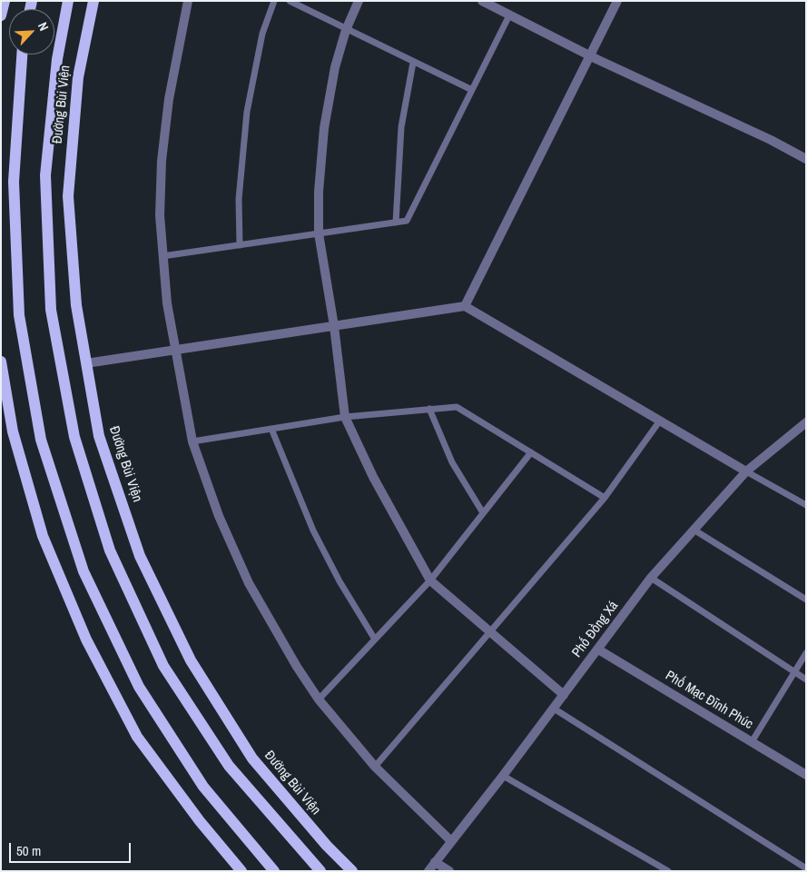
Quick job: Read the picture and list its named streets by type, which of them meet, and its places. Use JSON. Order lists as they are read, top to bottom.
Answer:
{
  "streets": {
    "main road": ["Đường Bùi Viện"],
    "street": ["Phố Đồng Xá", "Phố Mạc Đĩnh Phúc"]
  },
  "crossings": [
    ["Phố Đồng Xá", "Phố Mạc Đĩnh Phúc"]
  ],
  "scale_bar": "50 m",
  "north": "top right"
}
